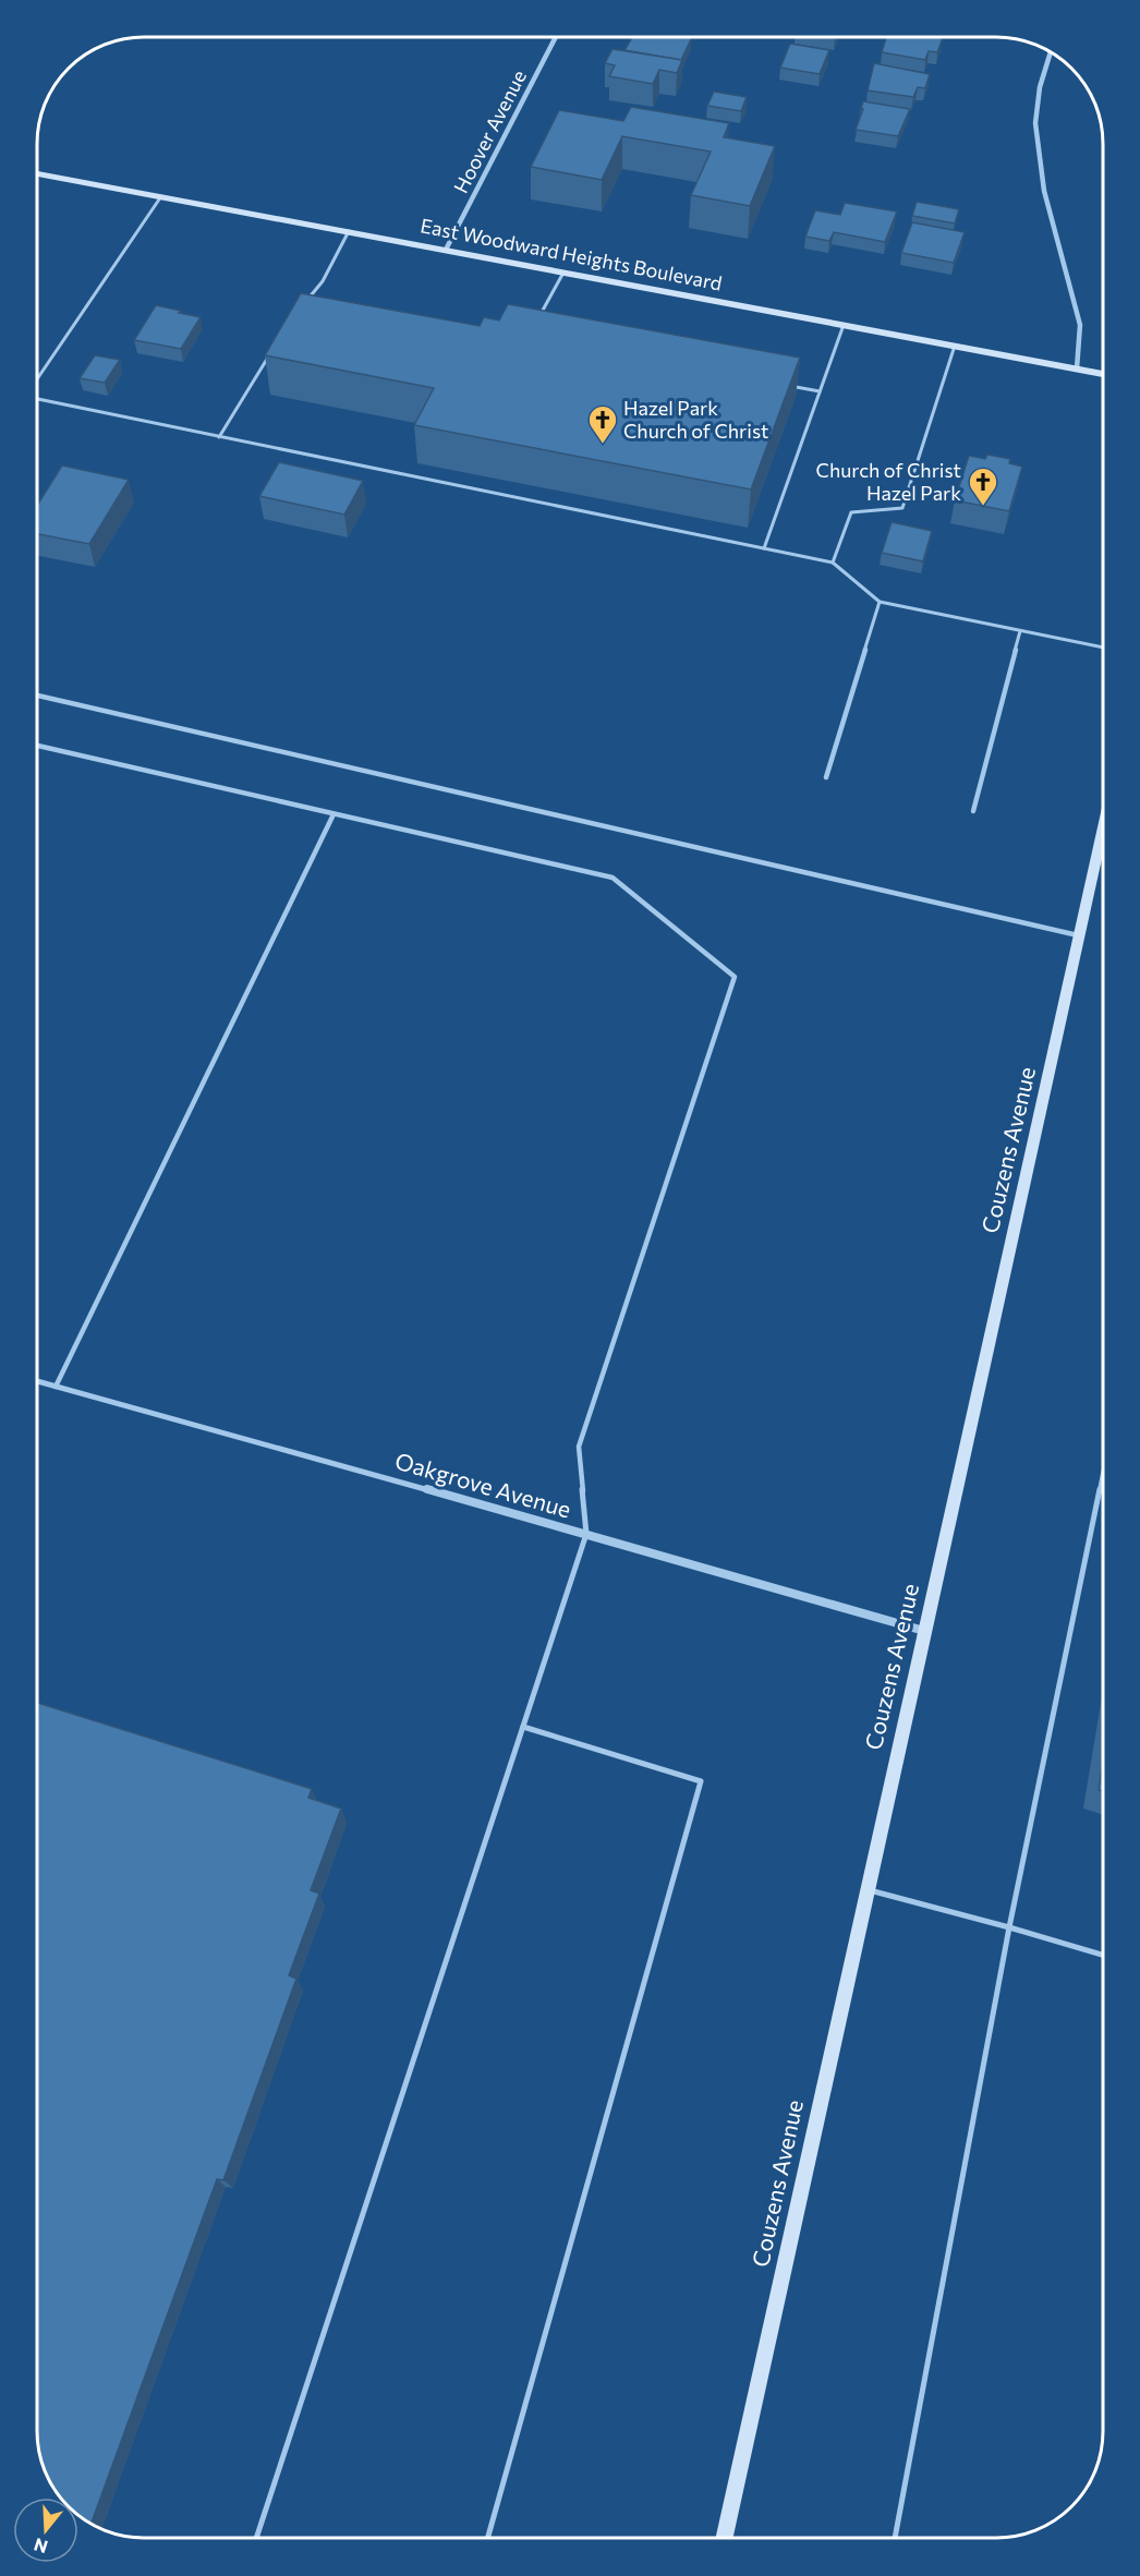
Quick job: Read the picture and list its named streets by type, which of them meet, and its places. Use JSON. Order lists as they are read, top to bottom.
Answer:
{
  "streets": {
    "street": [
      "Hoover Avenue",
      "East Woodward Heights Boulevard",
      "Couzens Avenue",
      "Oakgrove Avenue"
    ]
  },
  "crossings": [
    ["Hoover Avenue", "East Woodward Heights Boulevard"],
    ["Couzens Avenue", "Oakgrove Avenue"]
  ],
  "places": {
    "church": ["Hazel Park Church of Christ", "Church of Christ Hazel Park"]
  },
  "north": "bottom"
}
